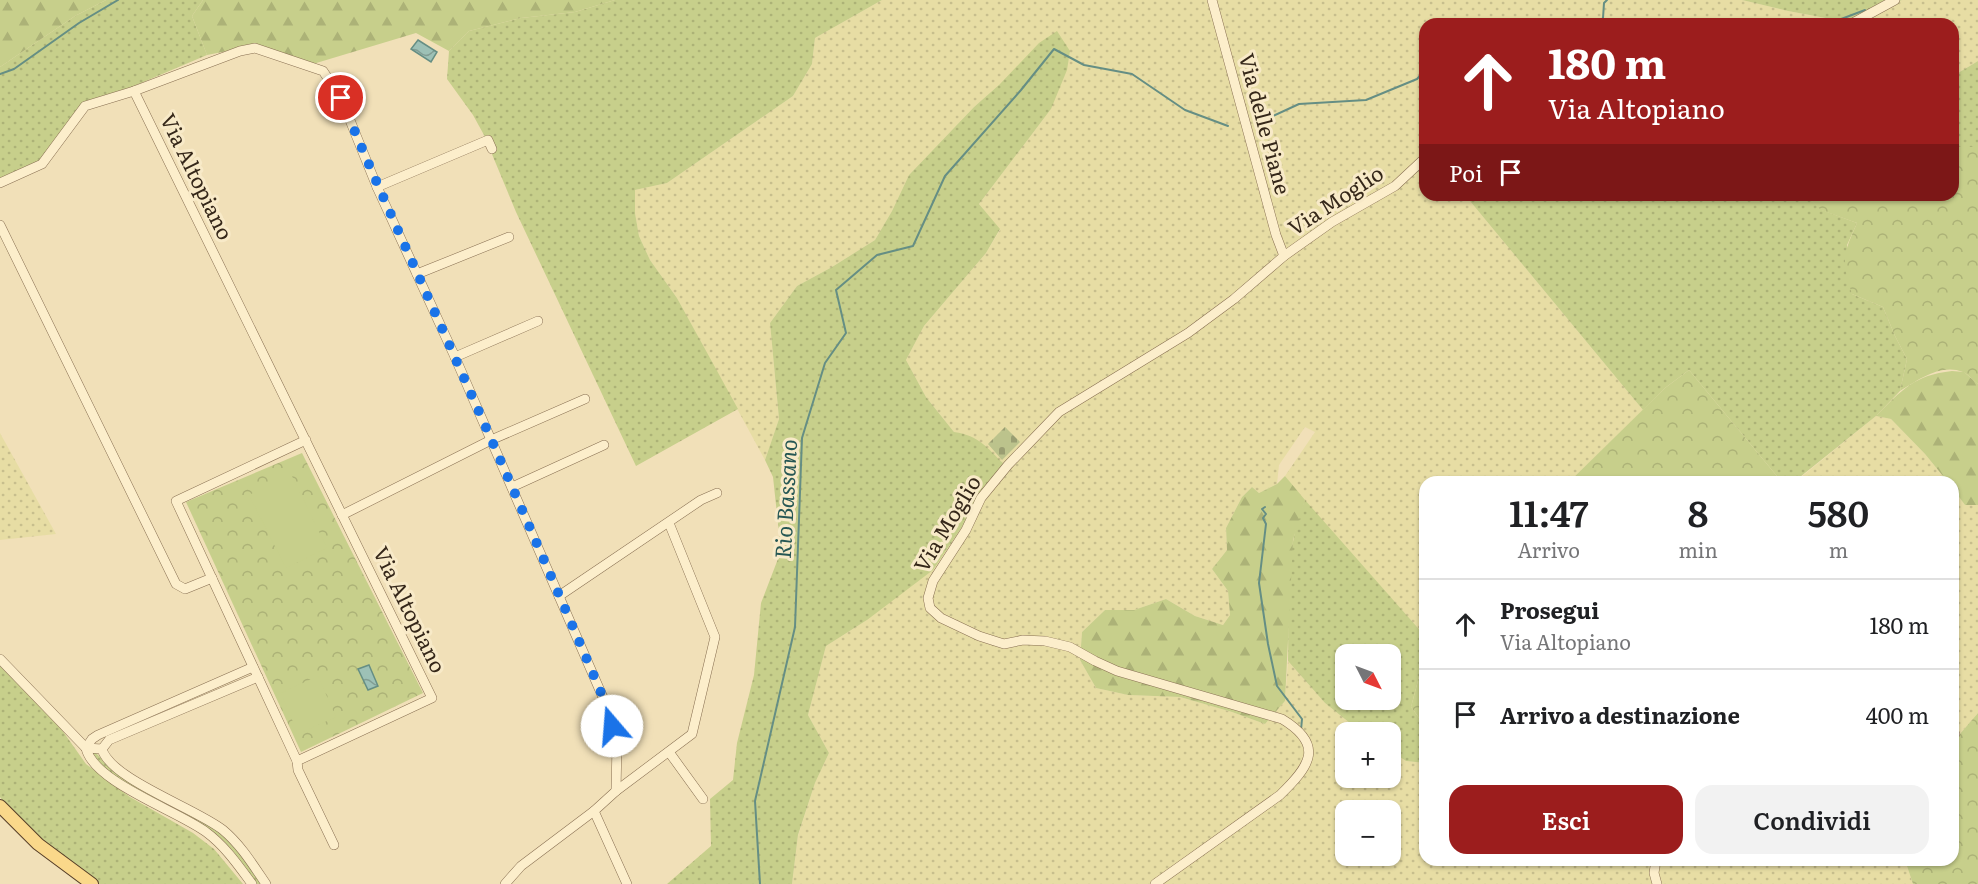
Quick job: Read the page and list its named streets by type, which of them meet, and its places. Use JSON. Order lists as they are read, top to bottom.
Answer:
{
  "streets": {
    "street": ["Via delle Piane", "Via Altopiano", "Via Moglio"]
  },
  "crossings": [
    ["Via delle Piane", "Via Moglio"]
  ],
  "water": ["Rio Bassano"],
  "north": "bottom right",
  "page": {
    "turn": ["180 m", "Via Altopiano"],
    "then": "Poi",
    "eta": [
      "11:47",
      "Arrivo",
      "8",
      "min",
      "580",
      "m"
    ],
    "list": [
      {
        "name": "Prosegui",
        "note": "Via Altopiano",
        "value": "180 m"
      },
      {
        "name": "Arrivo a destinazione",
        "value": "400 m"
      }
    ],
    "map_buttons": ["+", "−"],
    "buttons": ["Esci", "Condividi"]
  }
}
